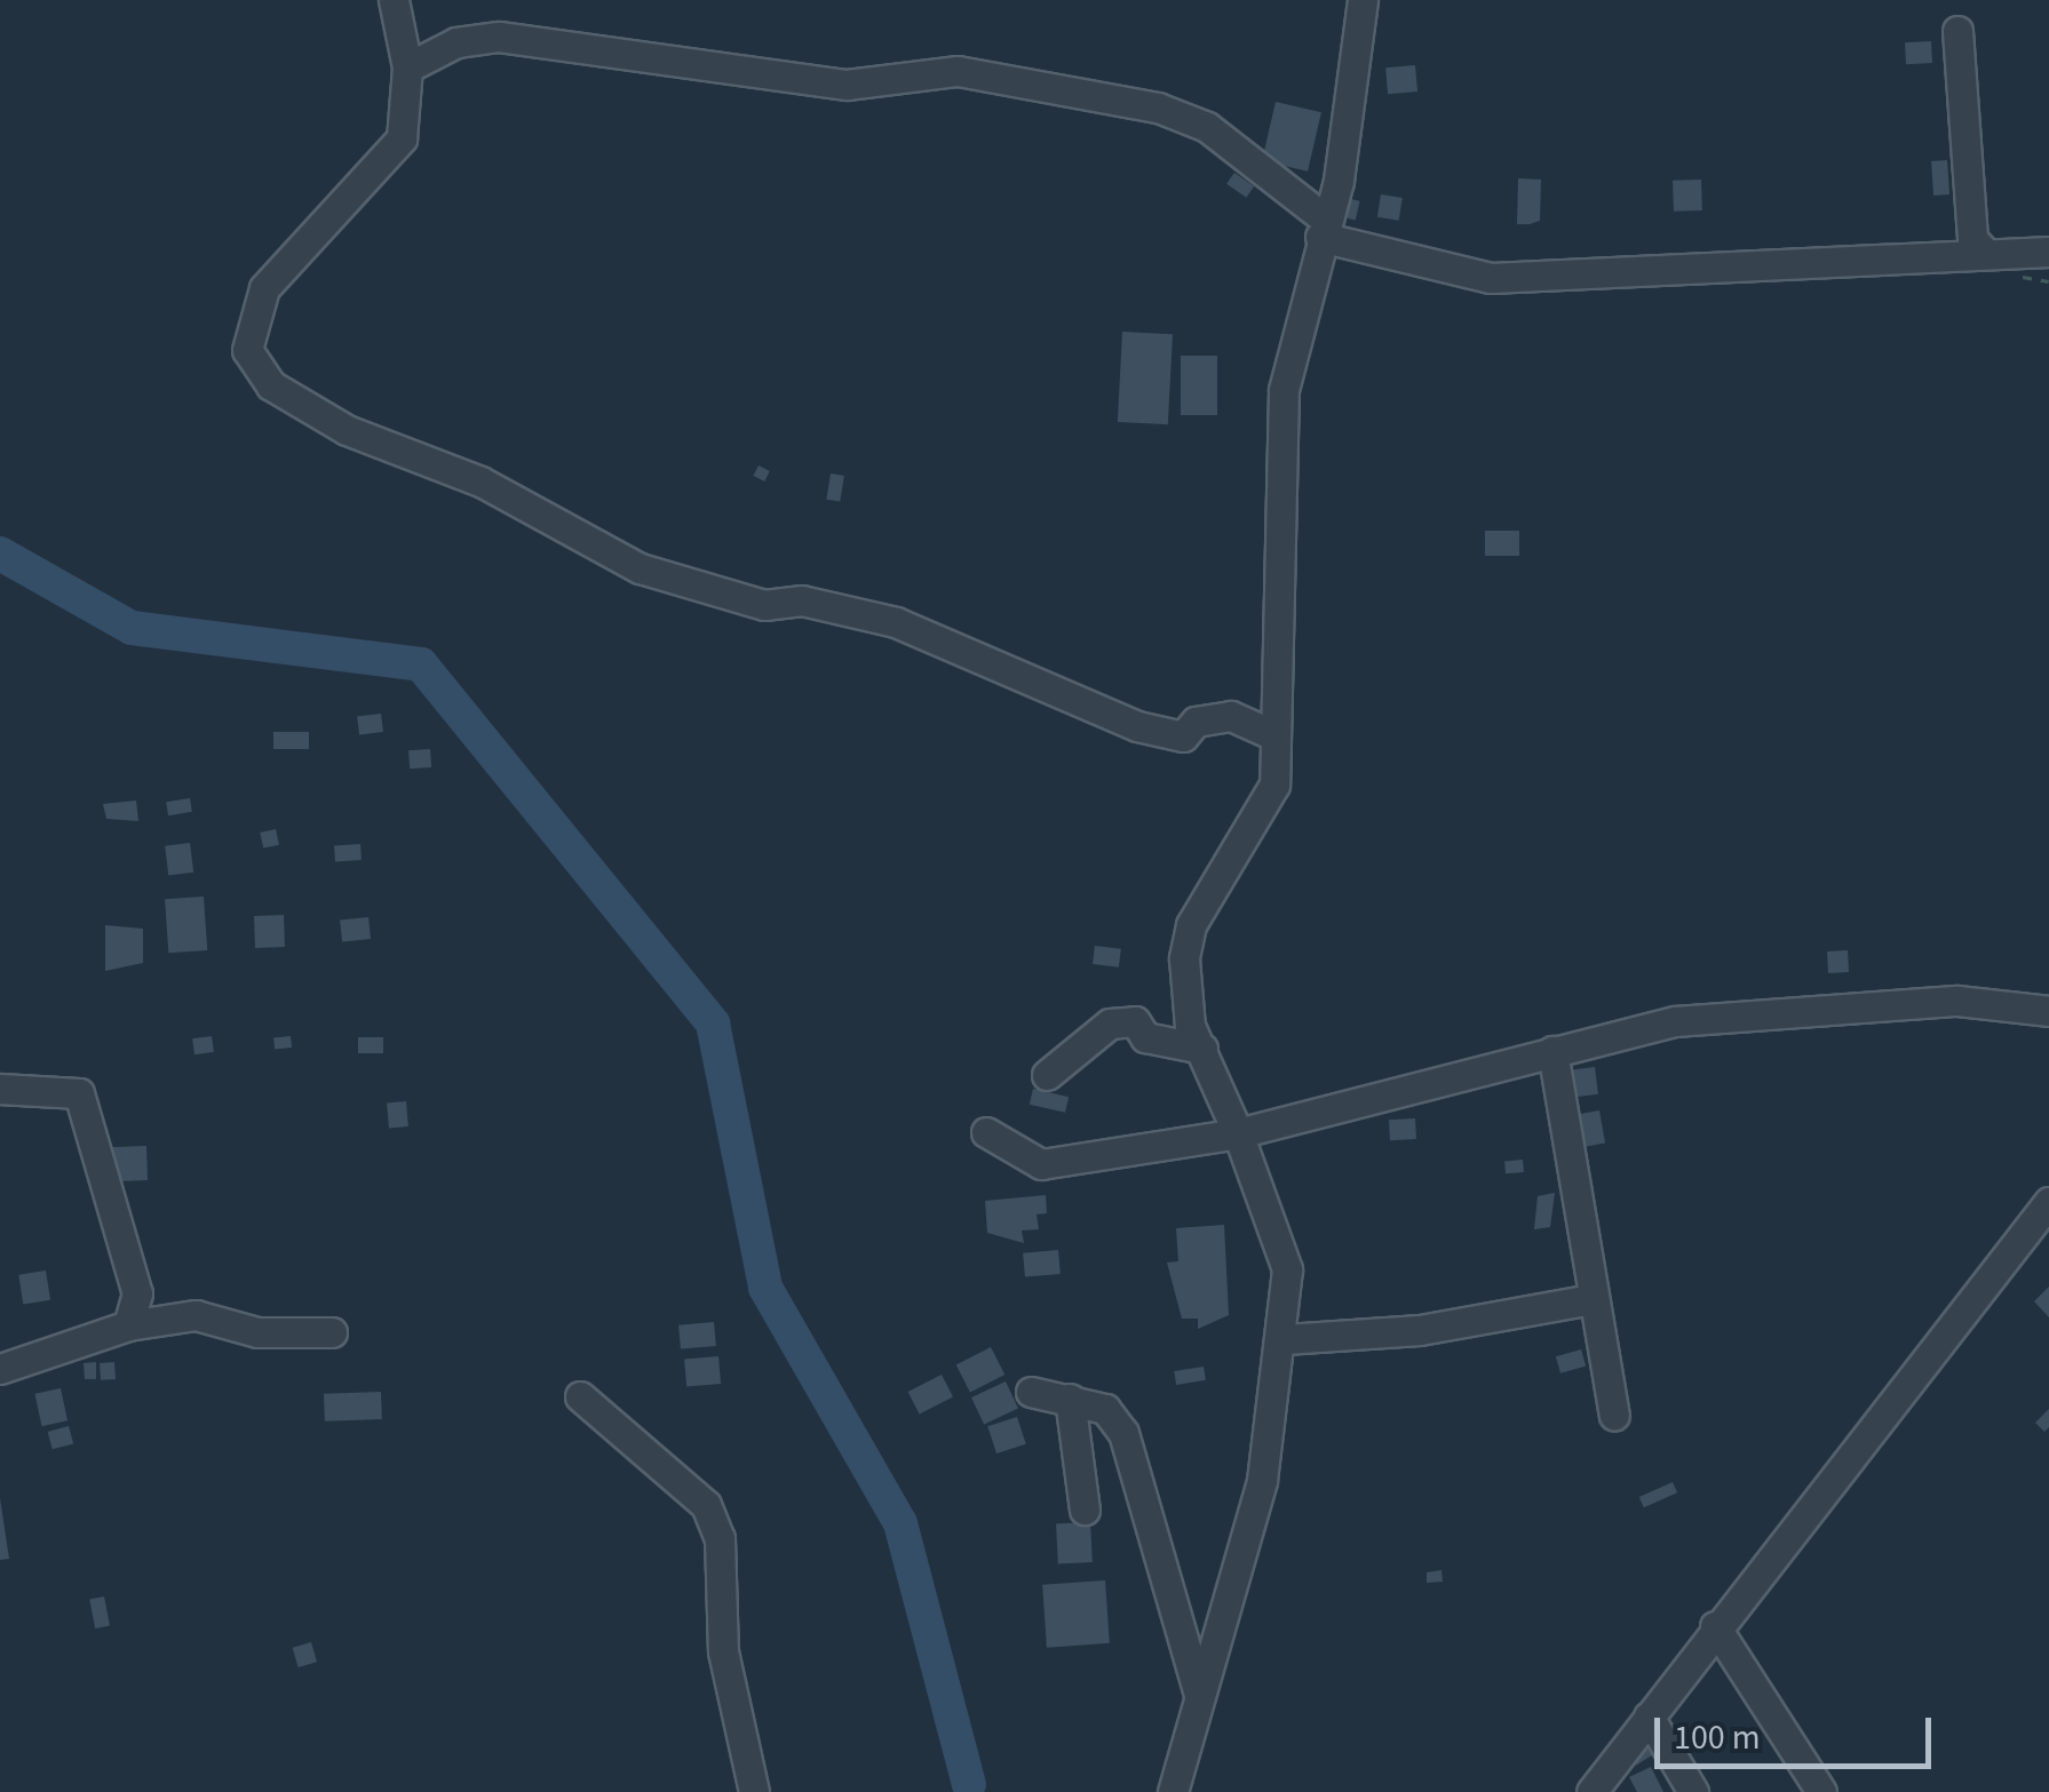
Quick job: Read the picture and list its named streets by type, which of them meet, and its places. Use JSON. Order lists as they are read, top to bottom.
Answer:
{
  "scale_bar": "100 m"
}
